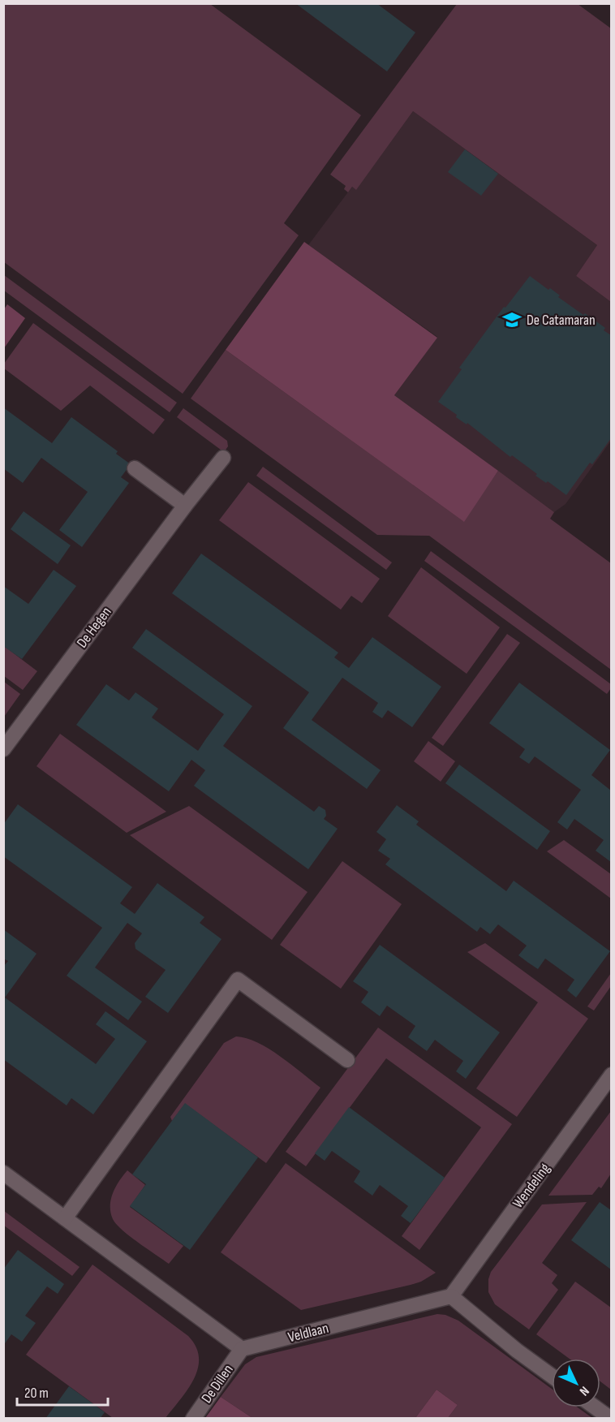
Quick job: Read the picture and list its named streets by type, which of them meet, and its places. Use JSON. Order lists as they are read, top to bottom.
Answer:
{
  "streets": {
    "street": [
      "De Hegen",
      "Wendeling",
      "Veldlaan",
      "De Dillen"
    ]
  },
  "crossings": [
    ["Wendeling", "Veldlaan"],
    ["Veldlaan", "De Dillen"]
  ],
  "places": {
    "school or university": ["De Catamaran"]
  },
  "scale_bar": "20 m",
  "north": "bottom right"
}
